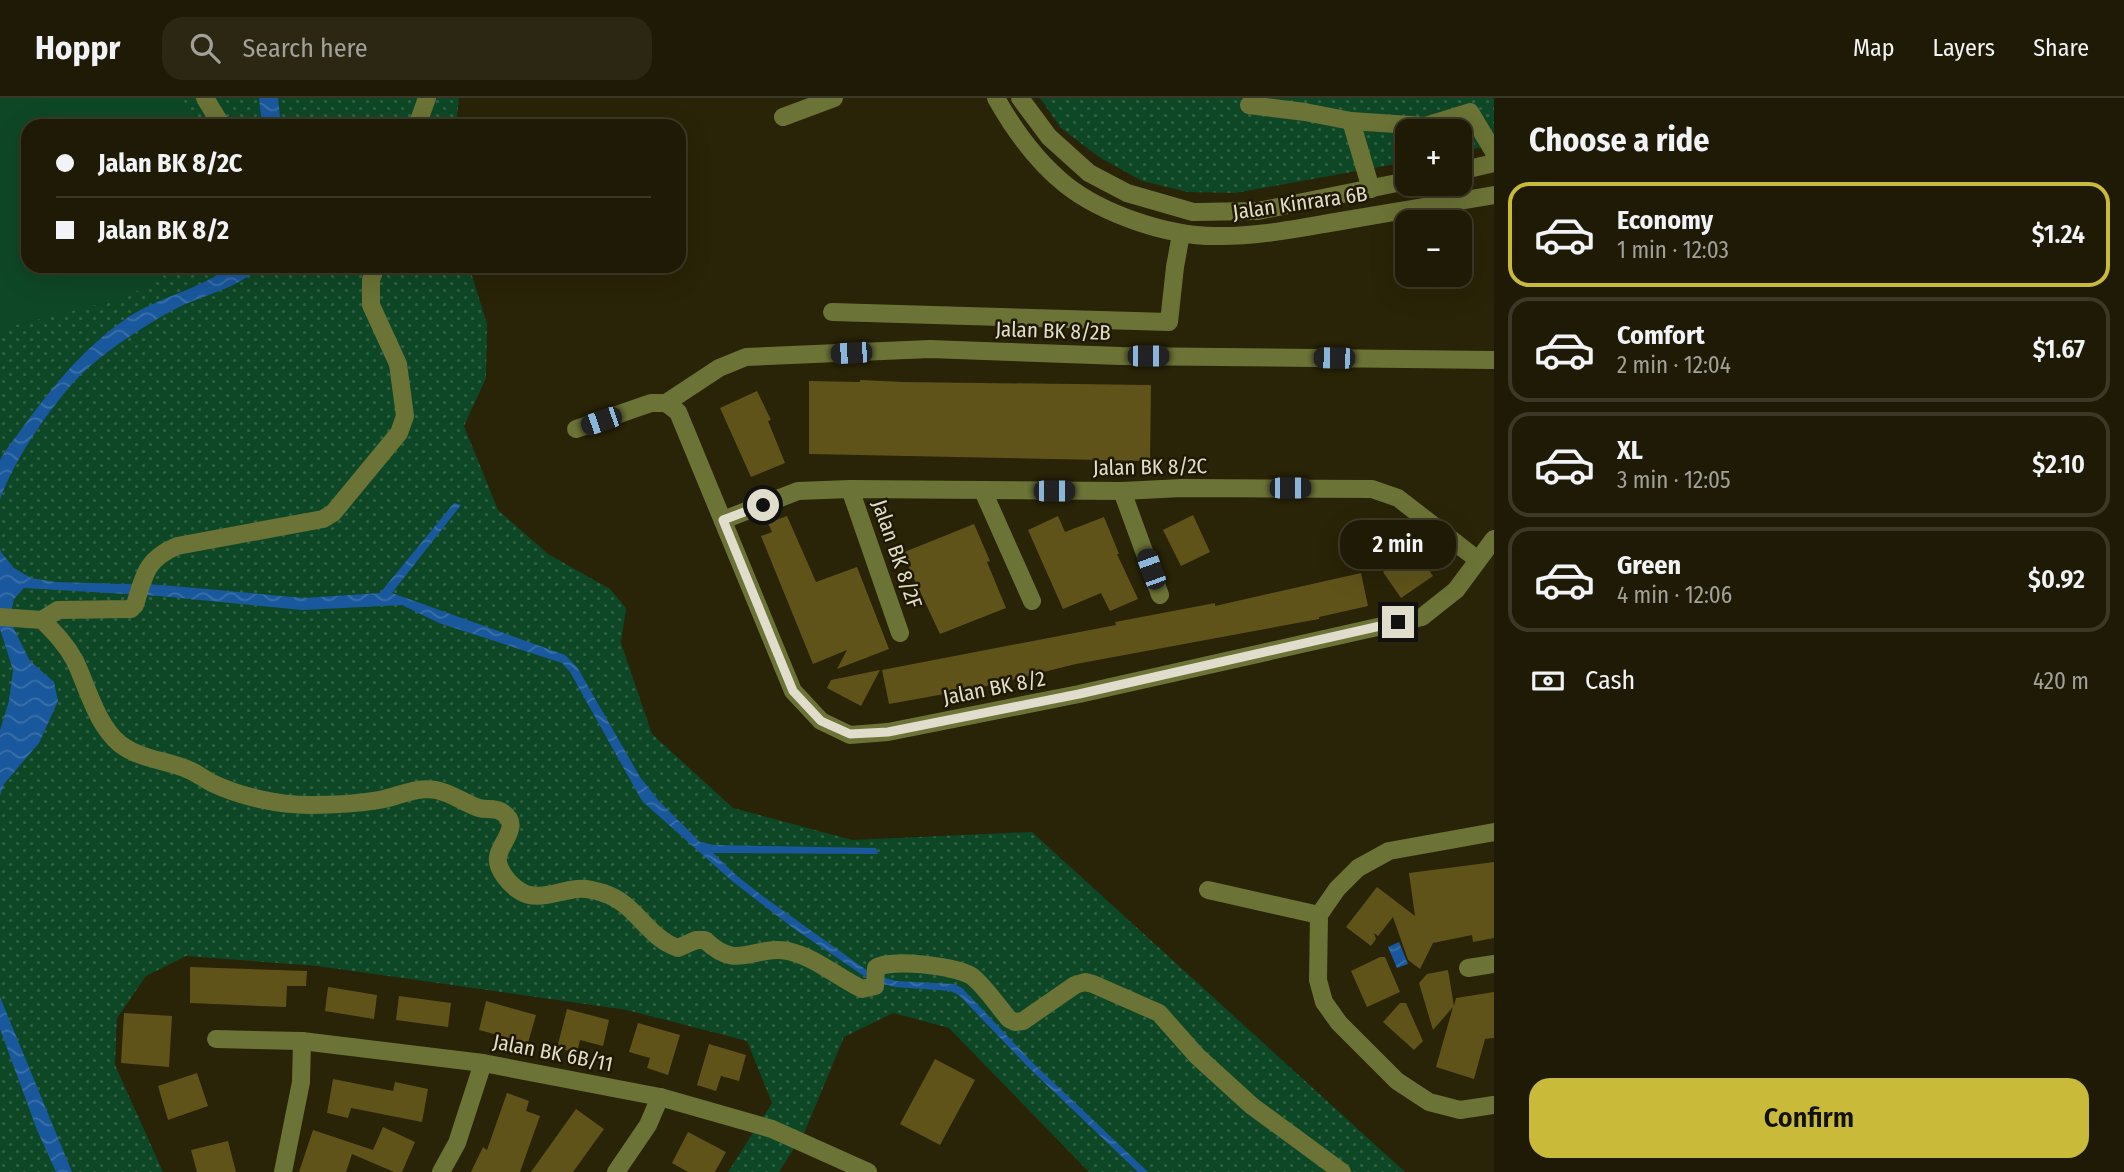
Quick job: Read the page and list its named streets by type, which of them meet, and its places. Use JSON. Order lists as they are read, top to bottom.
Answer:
{
  "streets": {
    "street": [
      "Jalan Kinrara 6B",
      "Jalan BK 8/2B",
      "Jalan BK 8/2C",
      "Jalan BK 8/2F",
      "Jalan BK 8/2",
      "Jalan BK 6B/11"
    ]
  },
  "crossings": [
    ["Jalan BK 8/2B", "Jalan BK 8/2"],
    ["Jalan BK 8/2C", "Jalan BK 8/2F"],
    ["Jalan BK 8/2C", "Jalan BK 8/2"]
  ],
  "page": {
    "header": "Hoppr",
    "search": "Search here",
    "nav": ["Map", "Layers", "Share"],
    "heading": "Choose a ride",
    "map_buttons": ["+", "−"],
    "banner": ["Jalan BK 8/2C", "Jalan BK 8/2"],
    "list": [
      {
        "name": "Economy",
        "note": "1 min · 12:03",
        "value": "$1.24"
      },
      {
        "name": "Comfort",
        "note": "2 min · 12:04",
        "value": "$1.67"
      },
      {
        "name": "XL",
        "note": "3 min · 12:05",
        "value": "$2.10"
      },
      {
        "name": "Green",
        "note": "4 min · 12:06",
        "value": "$0.92"
      }
    ],
    "bubble": "2 min",
    "pay": ["Cash", "420 m"],
    "buttons": "Confirm"
  }
}
